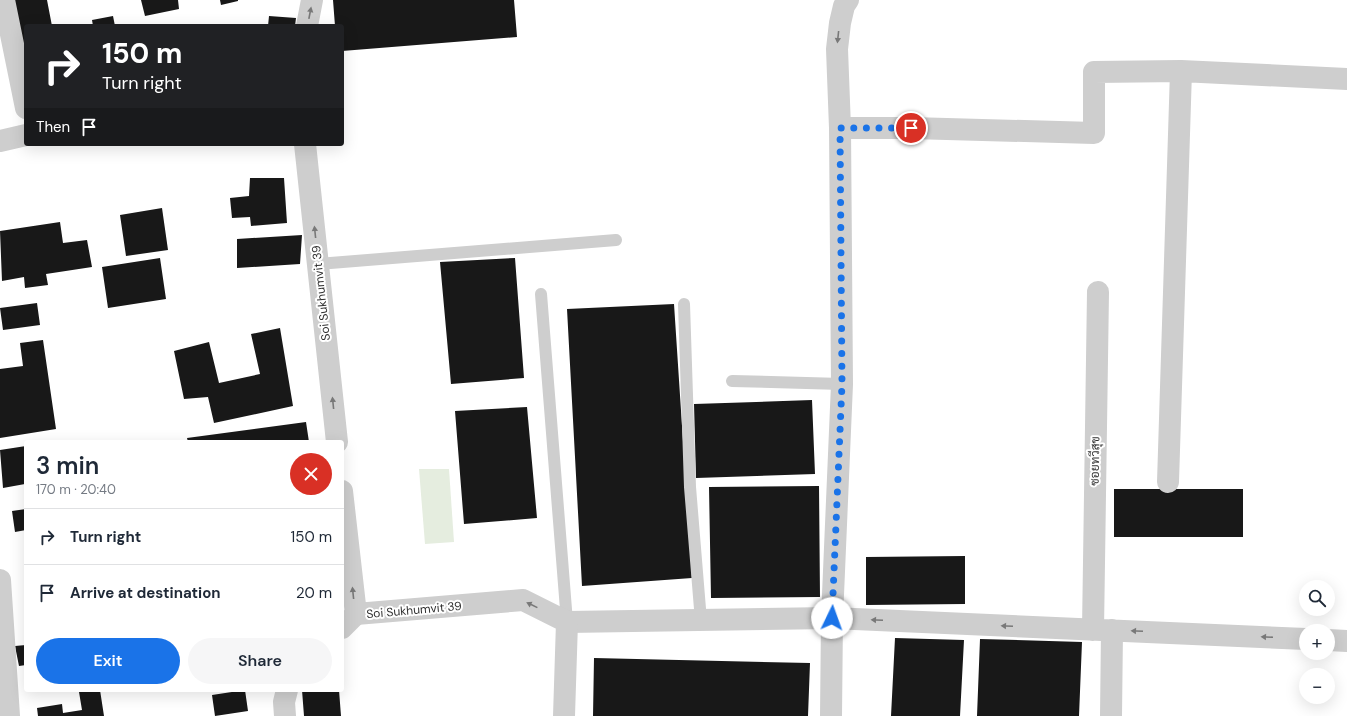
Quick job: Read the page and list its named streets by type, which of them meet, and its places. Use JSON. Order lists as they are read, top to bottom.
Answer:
{
  "streets": {
    "street": ["Soi Sukhumvit 39", "ซอยทวีสุข"]
  },
  "page": {
    "turn": ["150 m", "Turn right"],
    "then": "Then",
    "heading": ["3 min", "170 m · 20:40"],
    "list": [
      {
        "name": "Turn right",
        "value": "150 m"
      },
      {
        "name": "Arrive at destination",
        "value": "20 m"
      }
    ],
    "map_buttons": ["+", "−"],
    "buttons": ["Exit", "Share"]
  }
}
